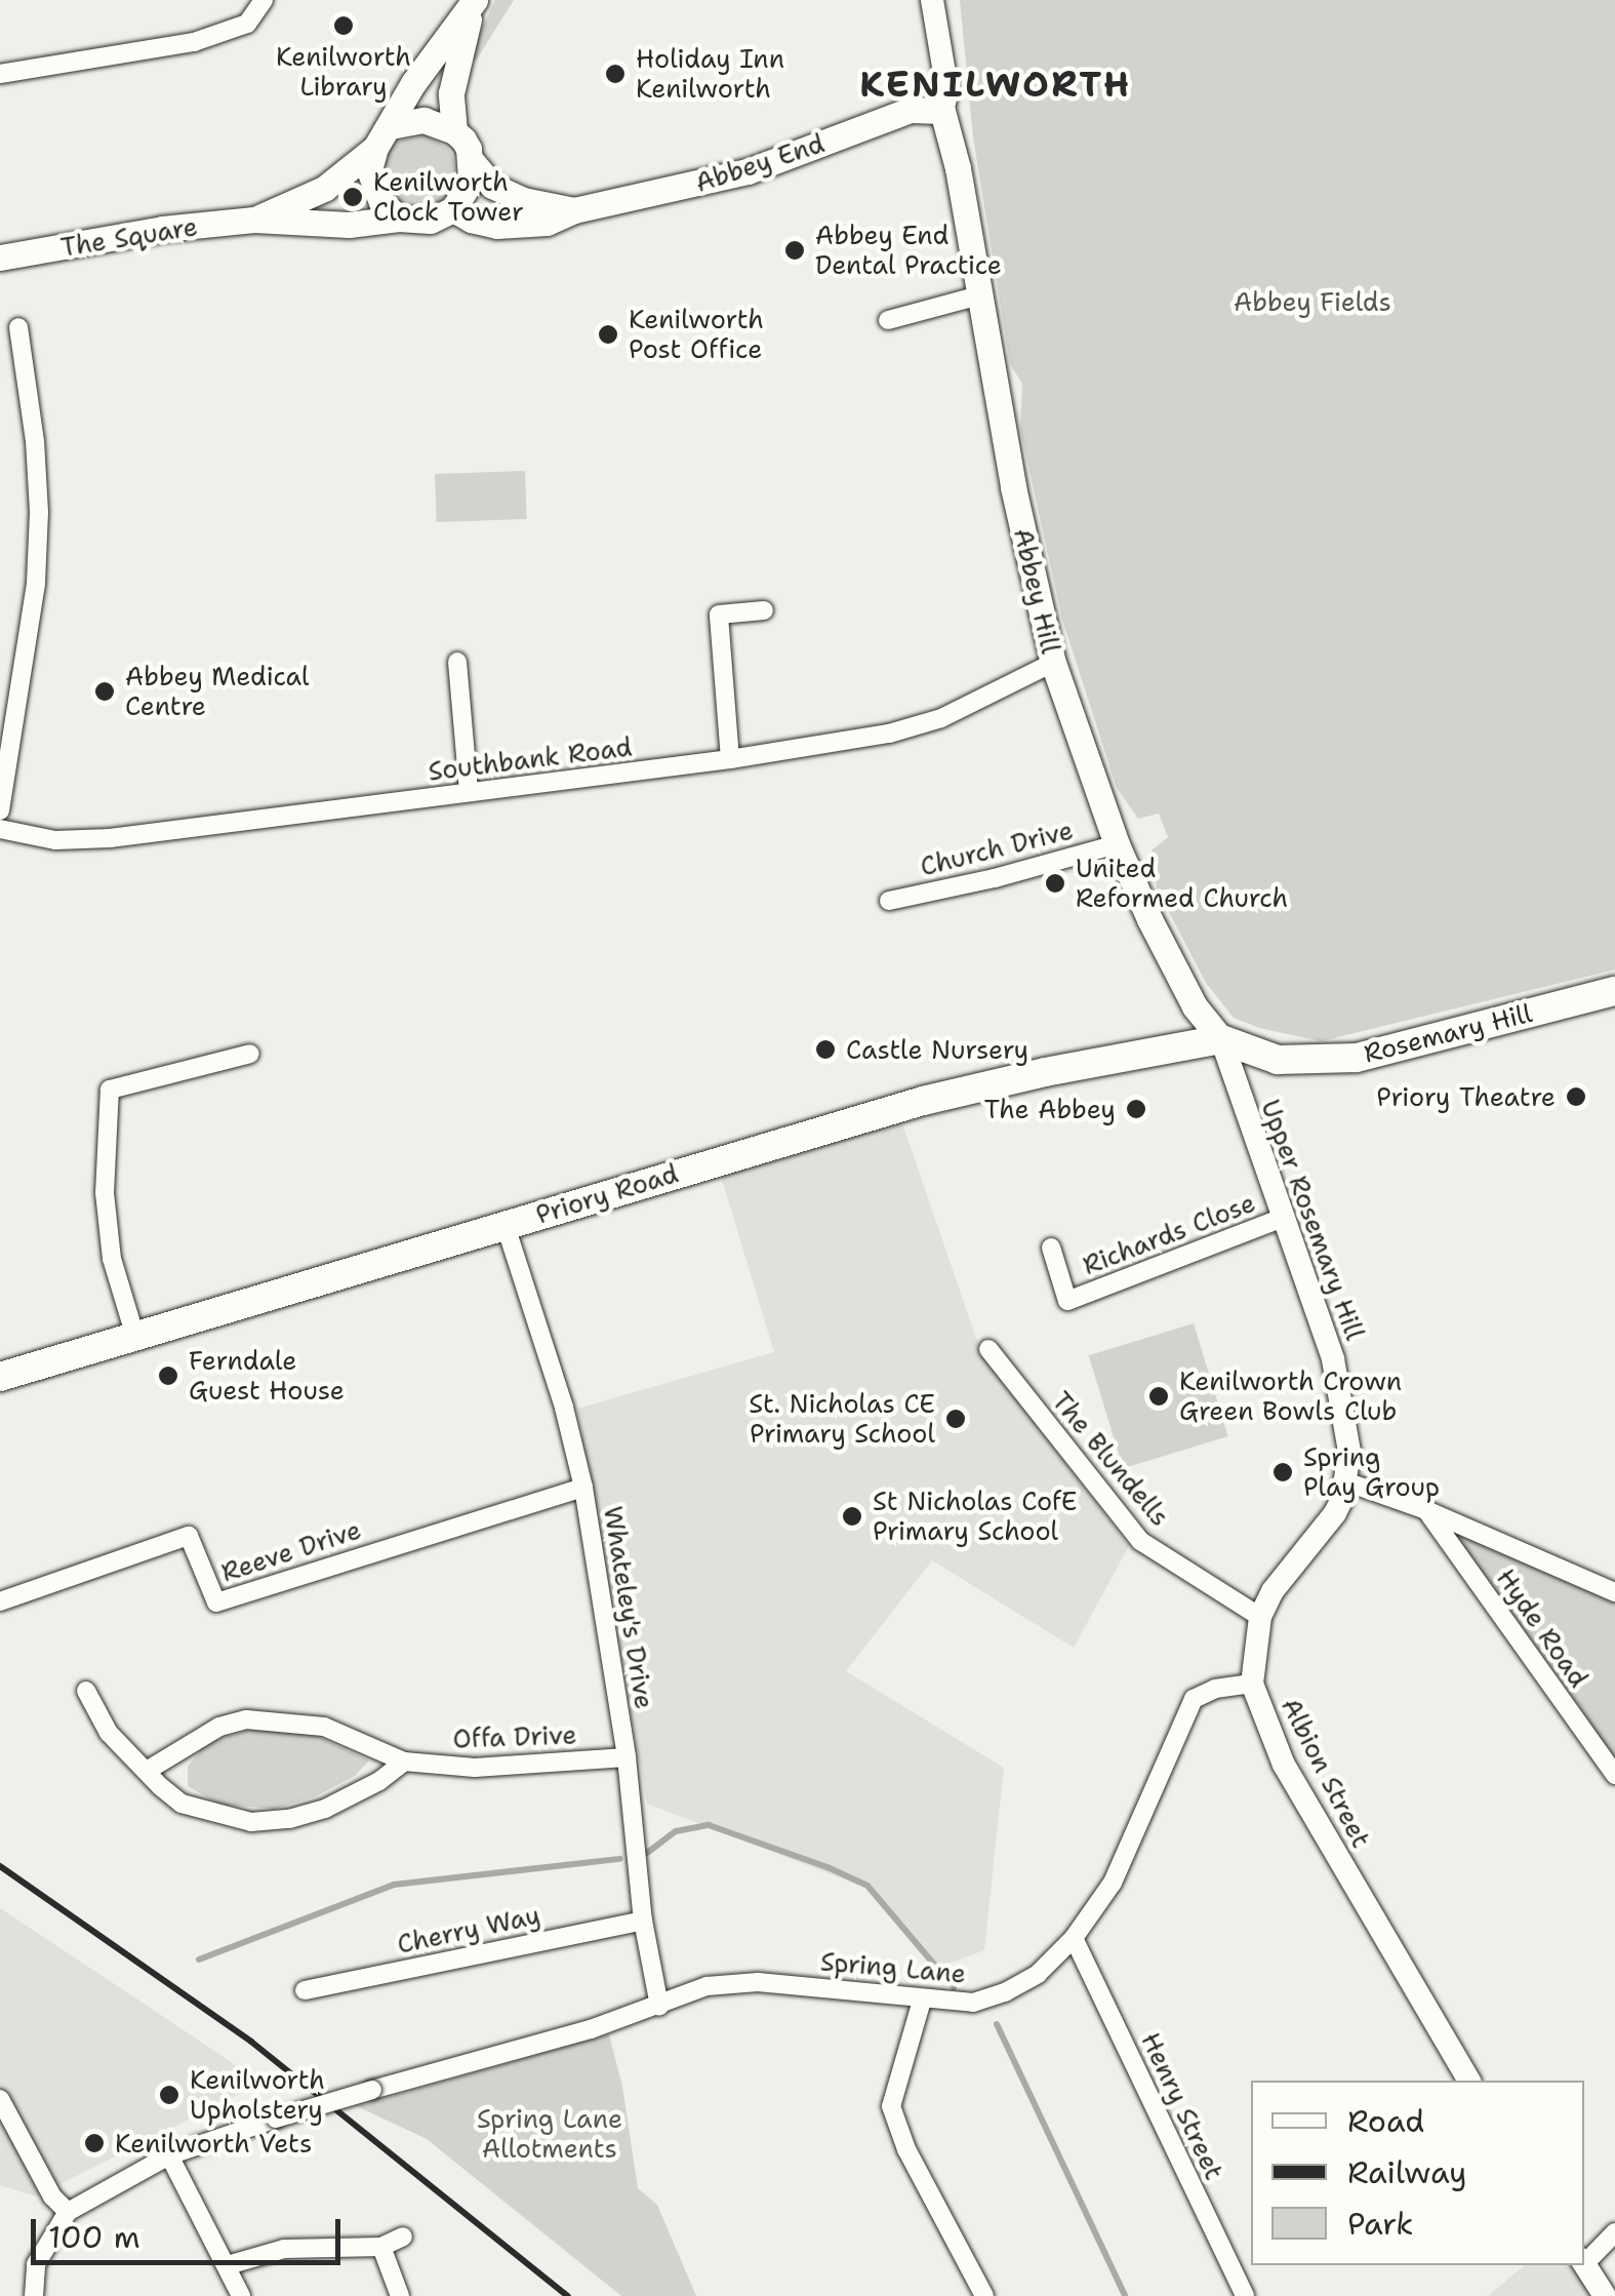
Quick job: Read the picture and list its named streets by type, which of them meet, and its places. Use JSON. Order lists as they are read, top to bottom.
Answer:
{
  "streets": {
    "main road": [
      "Abbey End",
      "The Square",
      "Abbey Hill",
      "Rosemary Hill",
      "Priory Road"
    ],
    "street": [
      "Southbank Road",
      "Church Drive",
      "Upper Rosemary Hill",
      "Richards Close",
      "The Blundells",
      "Reeve Drive",
      "Whateley's Drive",
      "Hyde Road",
      "Offa Drive",
      "Albion Street",
      "Cherry Way",
      "Spring Lane",
      "Henry Street"
    ]
  },
  "crossings": [
    ["Abbey End", "The Square"],
    ["Abbey End", "Abbey Hill"],
    ["Abbey Hill", "Southbank Road"],
    ["Abbey Hill", "Church Drive"],
    ["Abbey Hill", "Rosemary Hill"],
    ["Abbey Hill", "Priory Road"],
    ["Abbey Hill", "Upper Rosemary Hill"],
    ["Rosemary Hill", "Priory Road"],
    ["Rosemary Hill", "Upper Rosemary Hill"],
    ["Priory Road", "Upper Rosemary Hill"],
    ["Priory Road", "Whateley's Drive"],
    ["Upper Rosemary Hill", "Richards Close"],
    ["Upper Rosemary Hill", "Hyde Road"],
    ["Upper Rosemary Hill", "Albion Street"],
    ["The Blundells", "Albion Street"],
    ["Reeve Drive", "Whateley's Drive"],
    ["Whateley's Drive", "Offa Drive"],
    ["Whateley's Drive", "Cherry Way"],
    ["Whateley's Drive", "Spring Lane"],
    ["Hyde Road", "Albion Street"],
    ["Albion Street", "Spring Lane"],
    ["Spring Lane", "Henry Street"]
  ],
  "districts": ["KENILWORTH"],
  "parks": ["Abbey Fields", "Spring Lane Allotments"],
  "places": [
    "Kenilworth Library",
    "Holiday Inn Kenilworth",
    "Kenilworth Clock Tower",
    "Abbey End Dental Practice",
    "Kenilworth Post Office",
    "Abbey Medical Centre",
    "United Reformed Church",
    "Castle Nursery",
    "Priory Theatre",
    "The Abbey",
    "Ferndale Guest House",
    "Kenilworth Crown Green Bowls Club",
    "St. Nicholas CE Primary School",
    "Spring Play Group",
    "St Nicholas CofE Primary School",
    "Kenilworth Upholstery",
    "Kenilworth Vets"
  ],
  "legend": ["Road", "Railway", "Park"],
  "scale_bar": "100 m"
}
